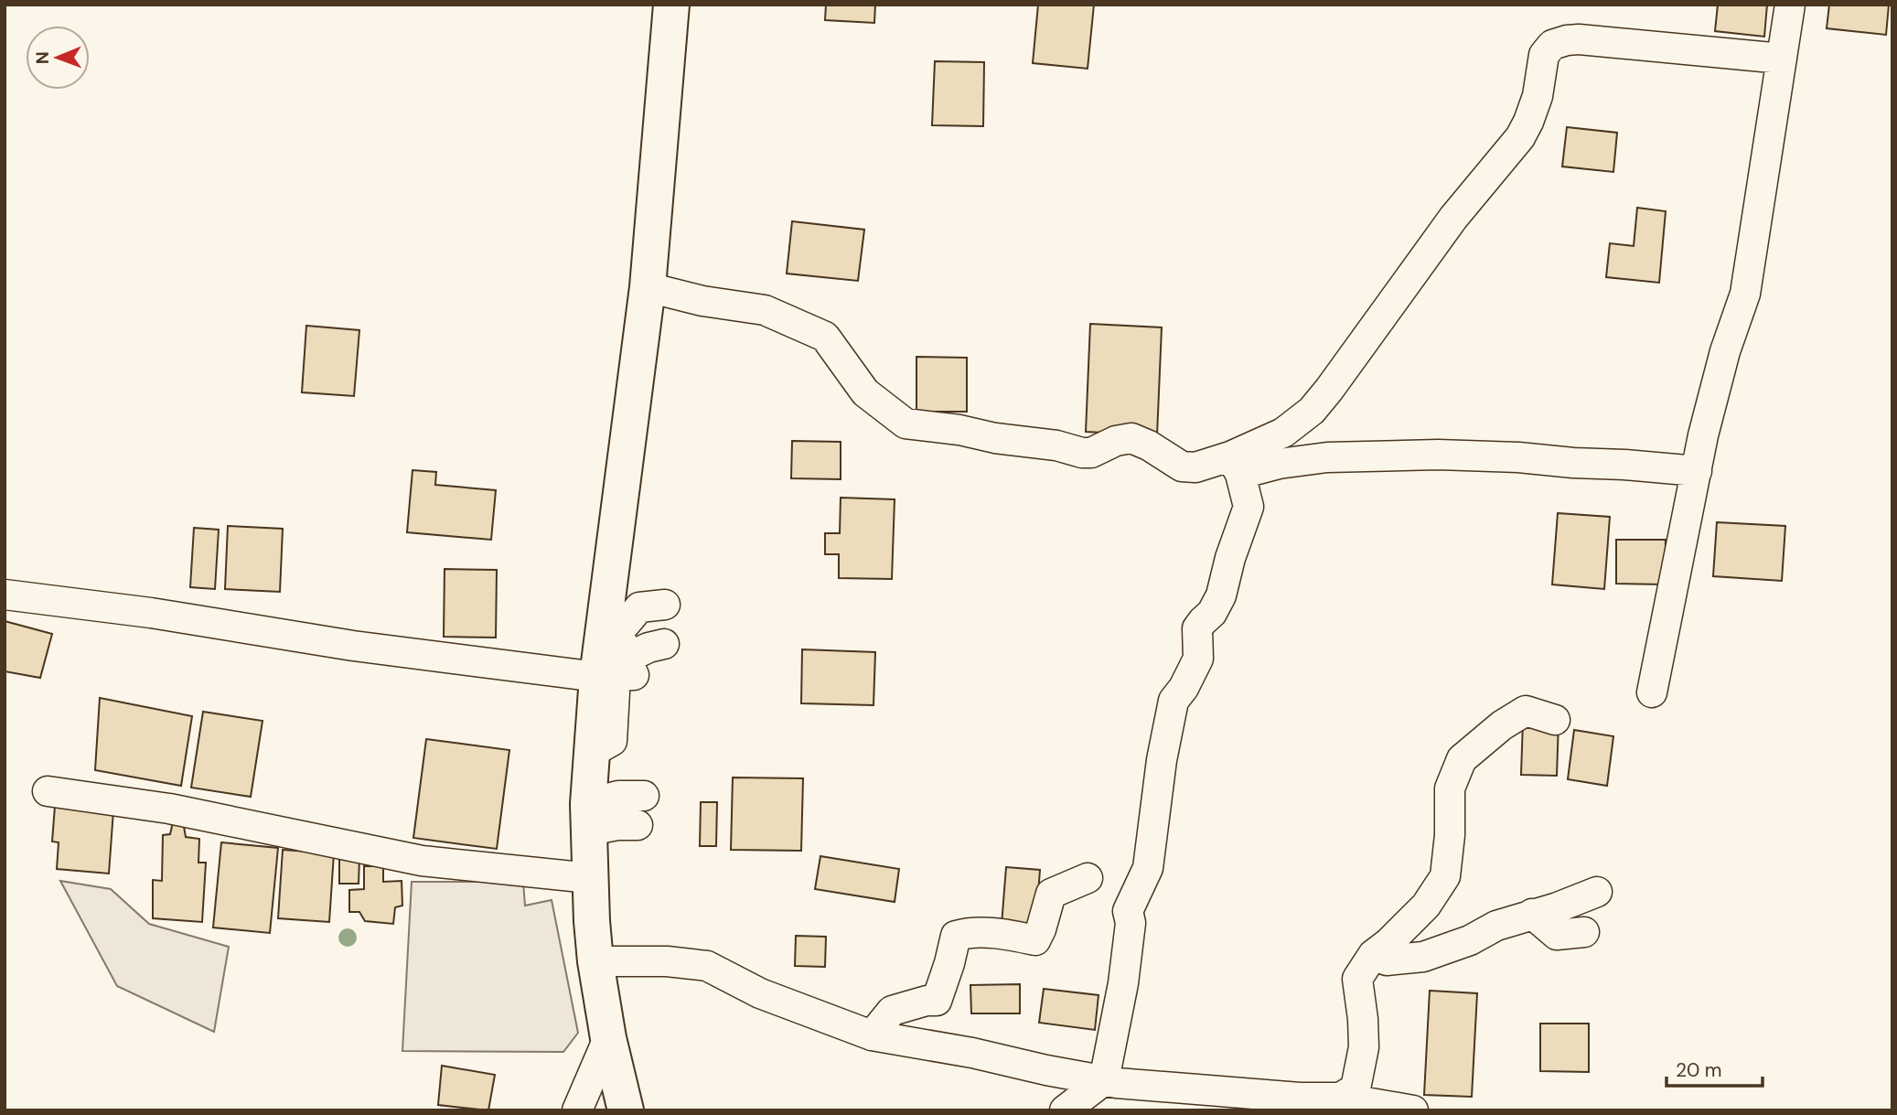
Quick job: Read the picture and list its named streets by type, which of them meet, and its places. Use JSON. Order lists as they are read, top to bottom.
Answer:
{
  "scale_bar": "20 m",
  "north": "left"
}
